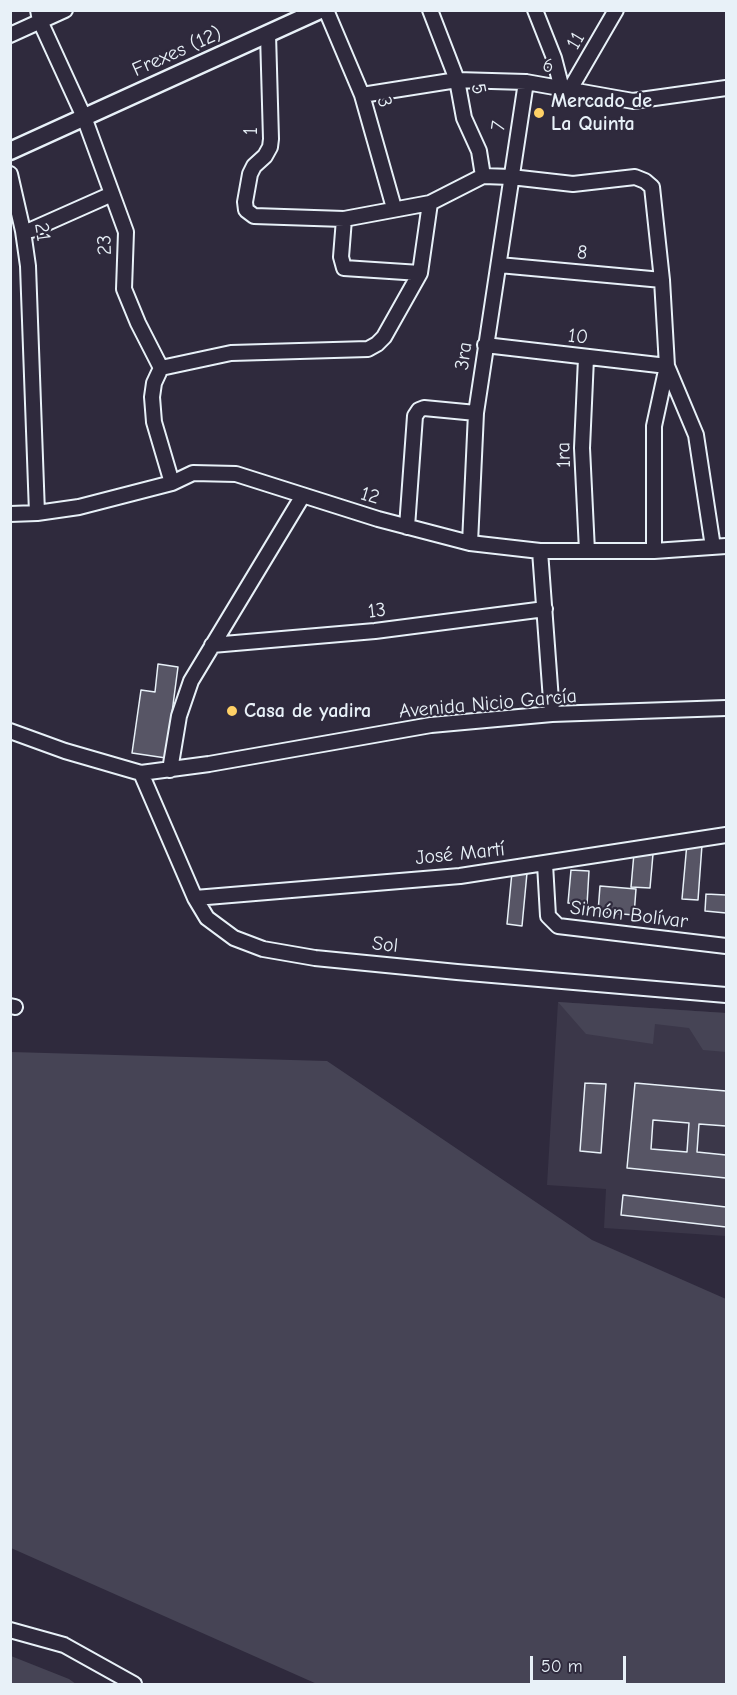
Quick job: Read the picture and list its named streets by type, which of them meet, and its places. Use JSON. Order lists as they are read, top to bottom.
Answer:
{
  "streets": {
    "main road": ["Frexes (12)"],
    "street": [
      "11",
      "6",
      "5",
      "3",
      "7",
      "1",
      "21",
      "23",
      "8",
      "10",
      "3ra",
      "1ra",
      "12",
      "13",
      "Avenida Nicio García",
      "José Martí",
      "Simón Bolívar",
      "Sol"
    ]
  },
  "crossings": [
    ["11", "6"],
    ["Frexes (12)", "1"],
    ["Frexes (12)", "23"],
    ["6", "5"],
    ["6", "3"],
    ["6", "7"],
    ["7", "3ra"],
    ["21", "12"],
    ["8", "3ra"],
    ["10", "3ra"],
    ["10", "1ra"],
    ["3ra", "12"],
    ["1ra", "12"],
    ["Avenida Nicio García", "Sol"],
    ["José Martí", "Simón Bolívar"],
    ["José Martí", "Sol"]
  ],
  "places": ["Mercado de La Quinta", "Casa de yadira"],
  "scale_bar": "50 m"
}
